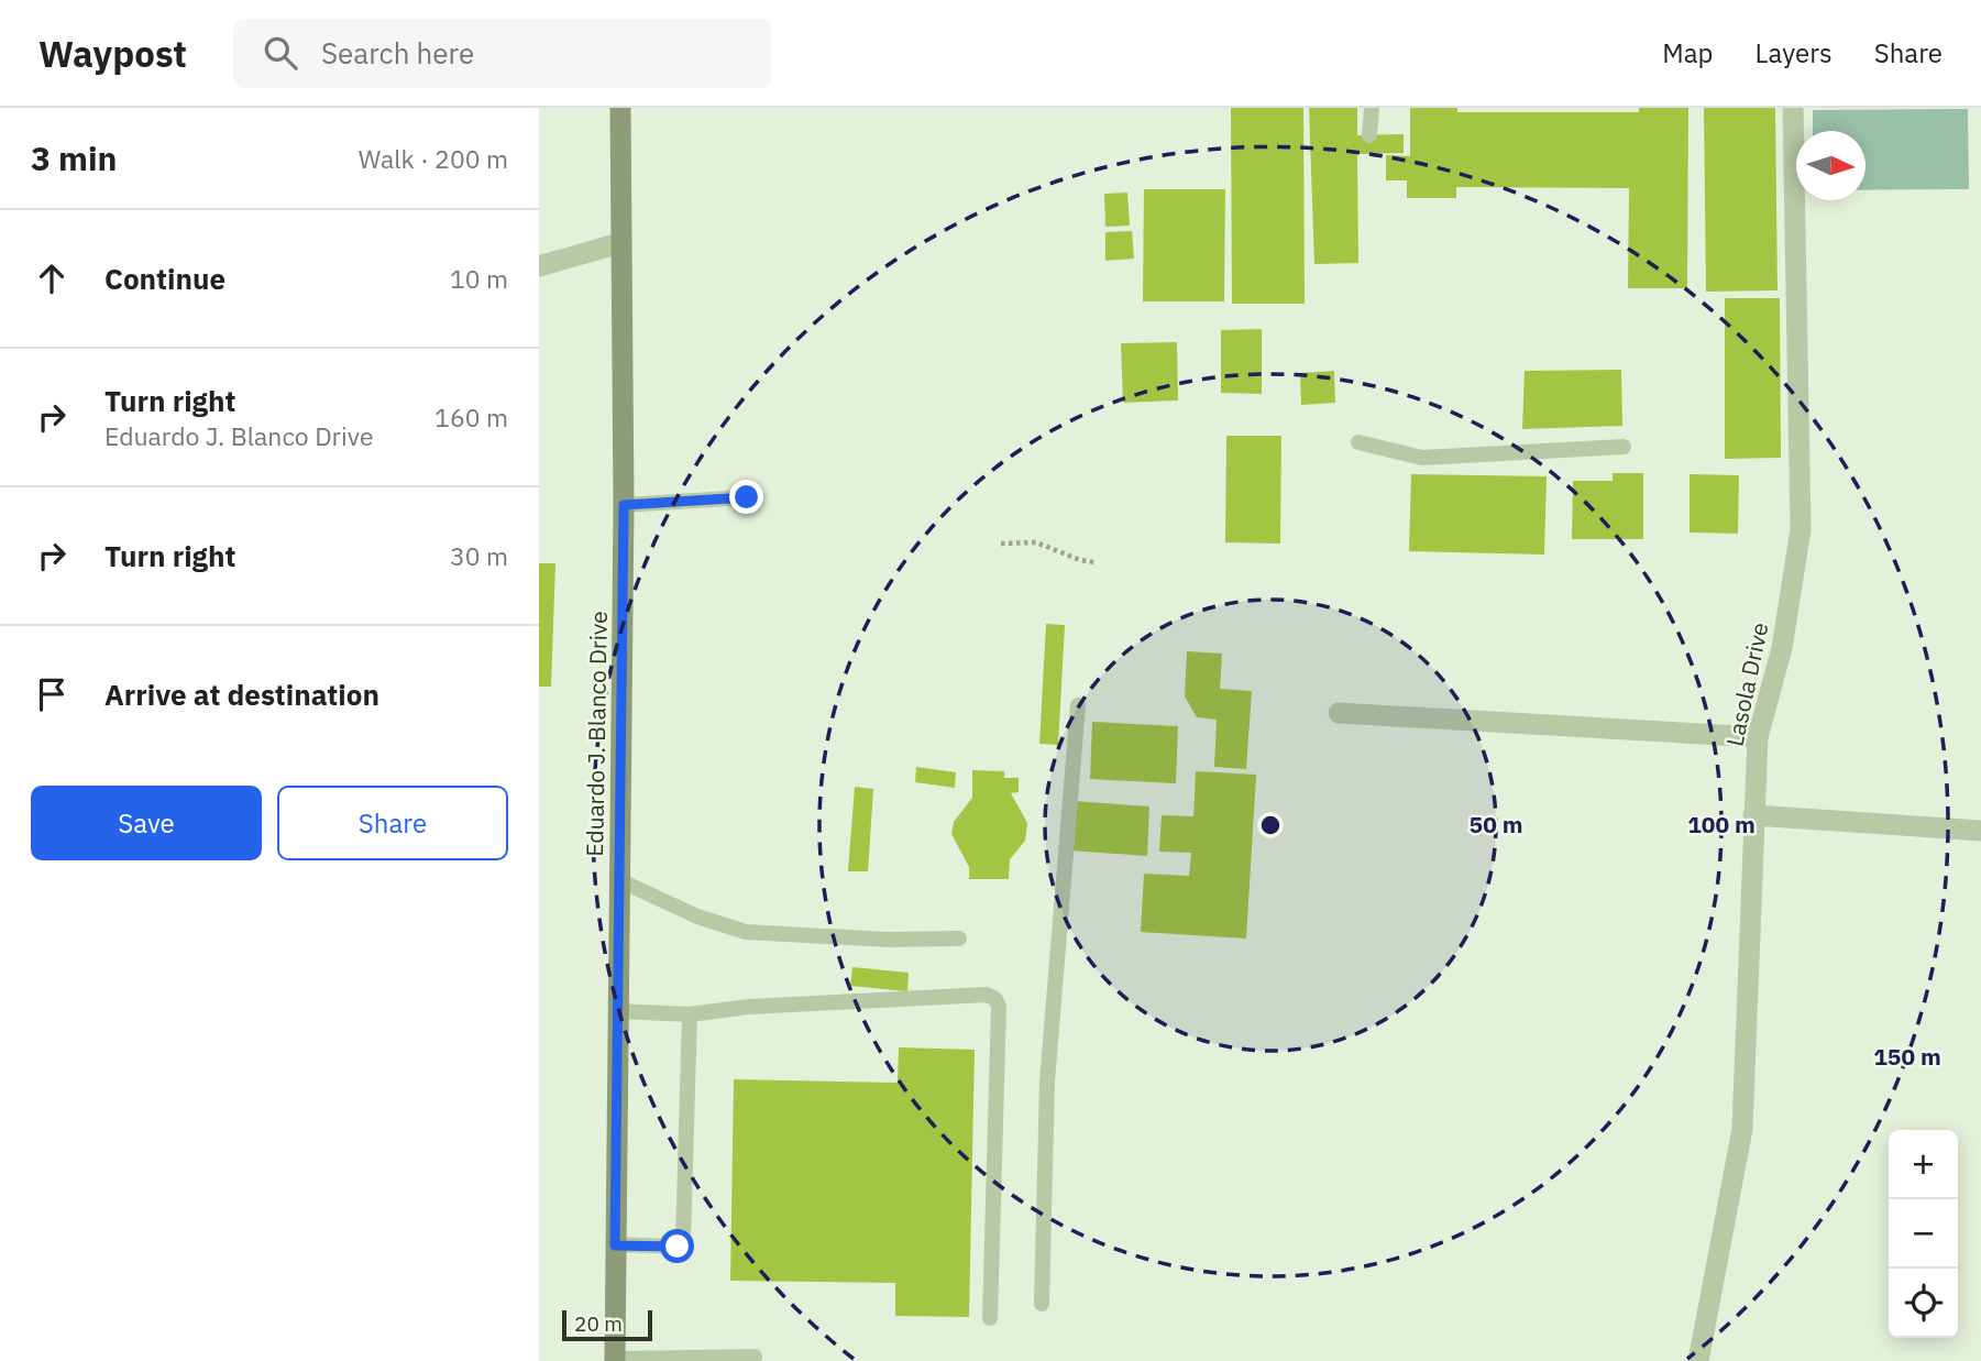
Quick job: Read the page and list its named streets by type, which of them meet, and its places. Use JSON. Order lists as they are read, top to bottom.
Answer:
{
  "streets": {
    "main road": ["Eduardo J. Blanco Drive"],
    "street": ["Lasola Drive"]
  },
  "scale_bar": "20 m",
  "north": "right",
  "page": {
    "header": "Waypost",
    "search": "Search here",
    "nav": ["Map", "Layers", "Share"],
    "heading": ["3 min", "Walk · 200 m"],
    "list": [
      ["Continue", "10 m"],
      ["Turn right", "Eduardo J. Blanco Drive", "160 m"],
      ["Turn right", "30 m"],
      "Arrive at destination"
    ],
    "buttons": ["Save", "Share"],
    "map_buttons": ["+", "−"],
    "scale": "20 m"
  },
  "rings": ["50 m", "100 m", "150 m"]
}
